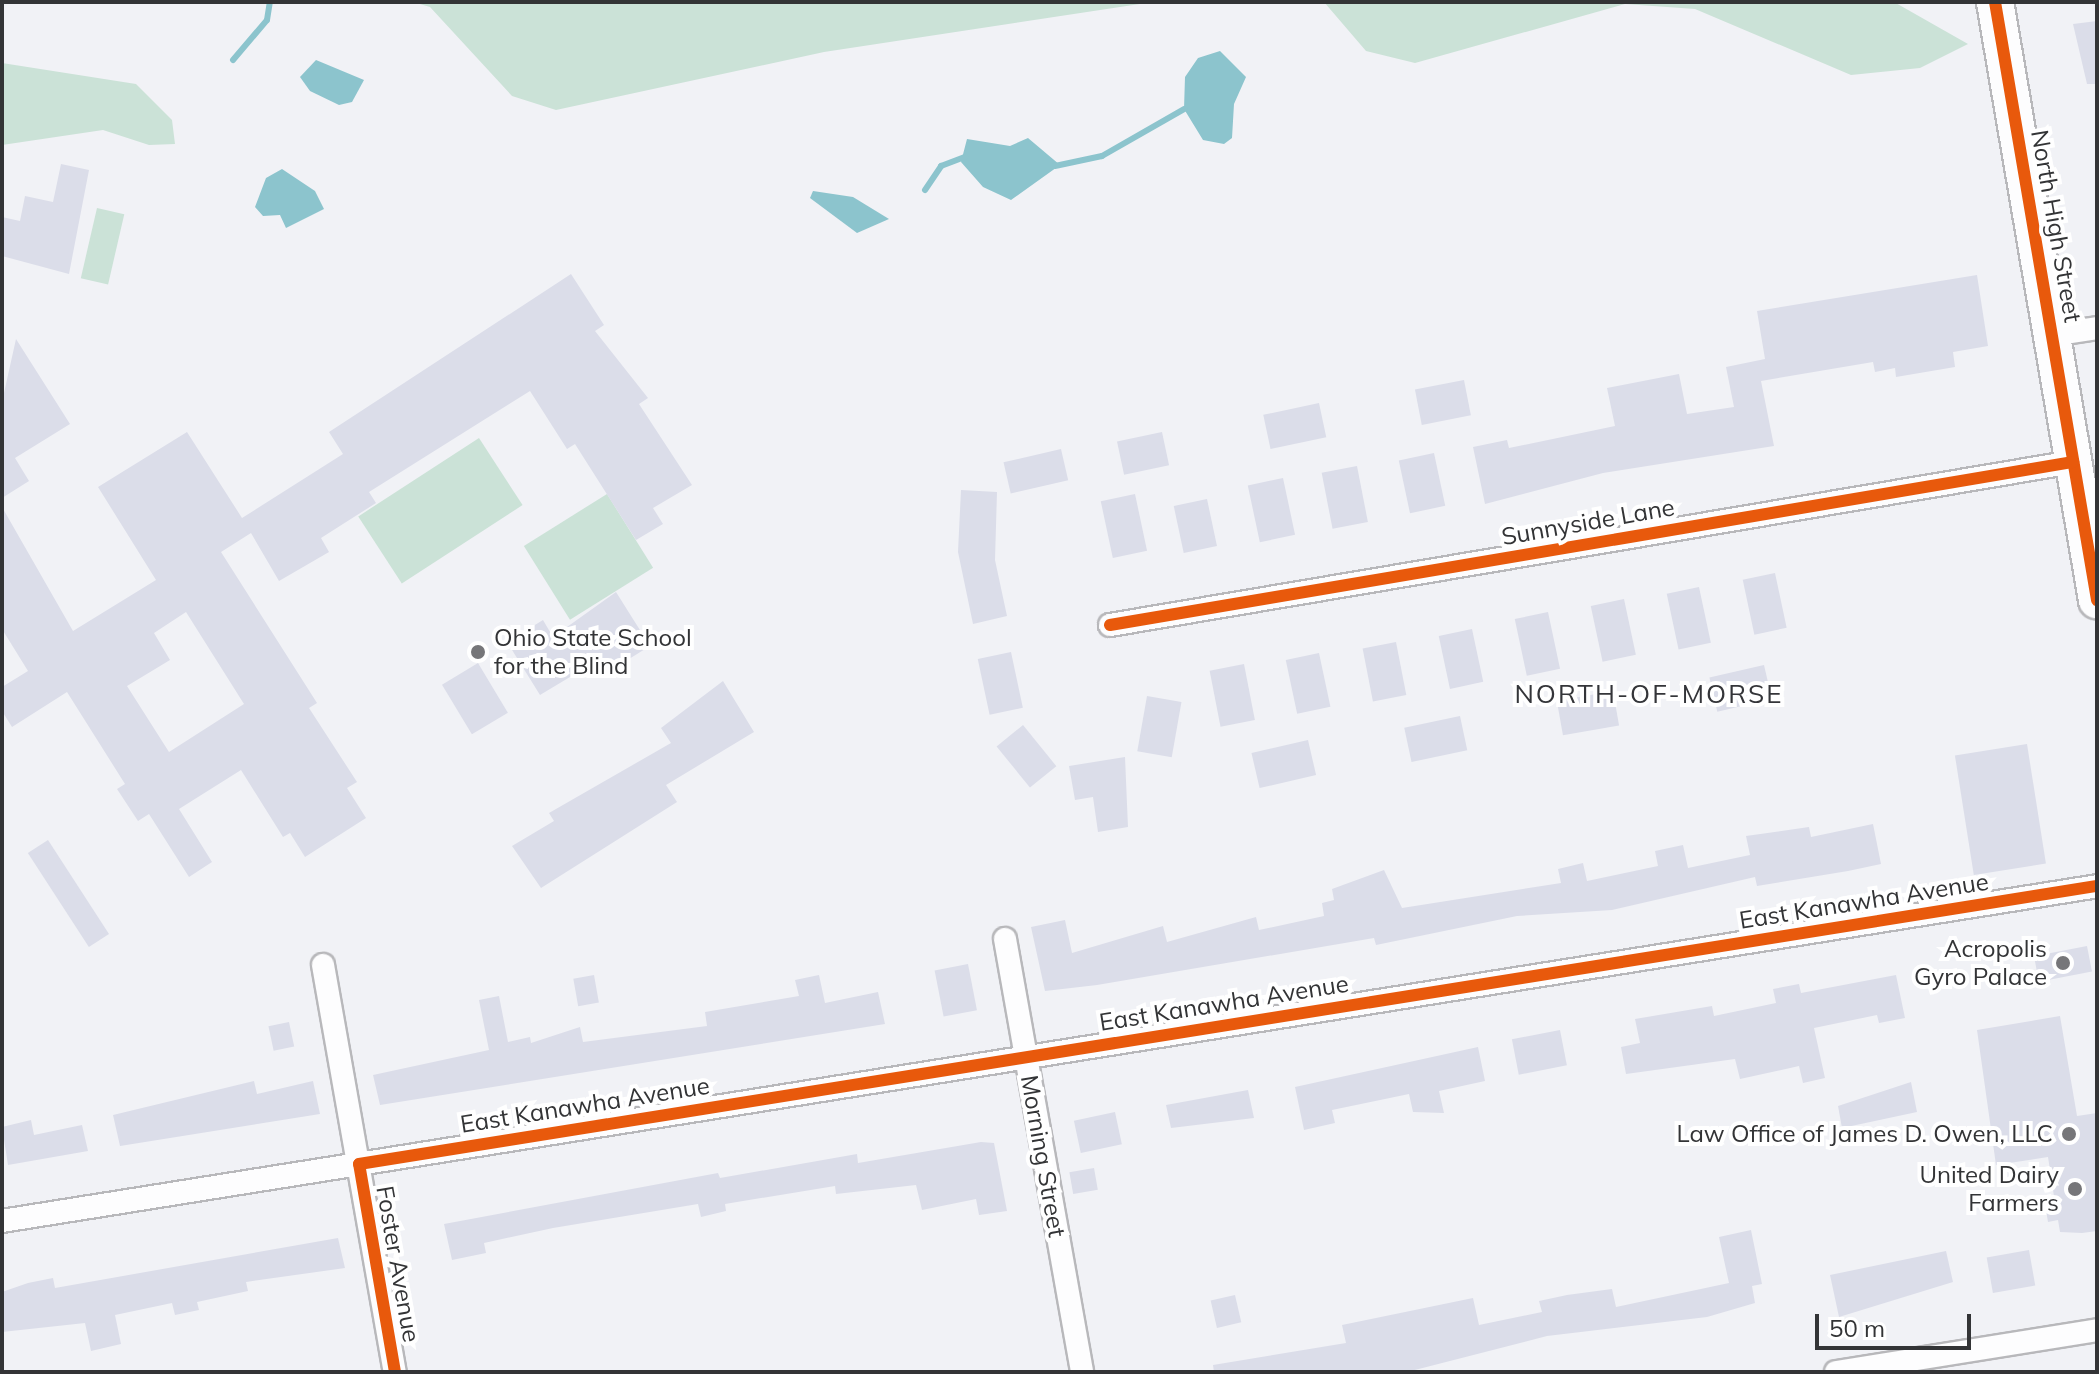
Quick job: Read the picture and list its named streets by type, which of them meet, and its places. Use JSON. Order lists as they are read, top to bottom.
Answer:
{
  "streets": {
    "main road": ["North High Street"],
    "street": [
      "Sunnyside Lane",
      "East Kanawha Avenue",
      "Morning Street",
      "Foster Avenue"
    ]
  },
  "crossings": [
    ["North High Street", "Sunnyside Lane"],
    ["East Kanawha Avenue", "Morning Street"],
    ["East Kanawha Avenue", "Foster Avenue"]
  ],
  "districts": ["NORTH-OF-MORSE"],
  "places": [
    "Ohio State School for the Blind",
    "Acropolis Gyro Palace",
    "Law Office of James D. Owen, LLC",
    "United Dairy Farmers"
  ],
  "scale_bar": "50 m"
}
